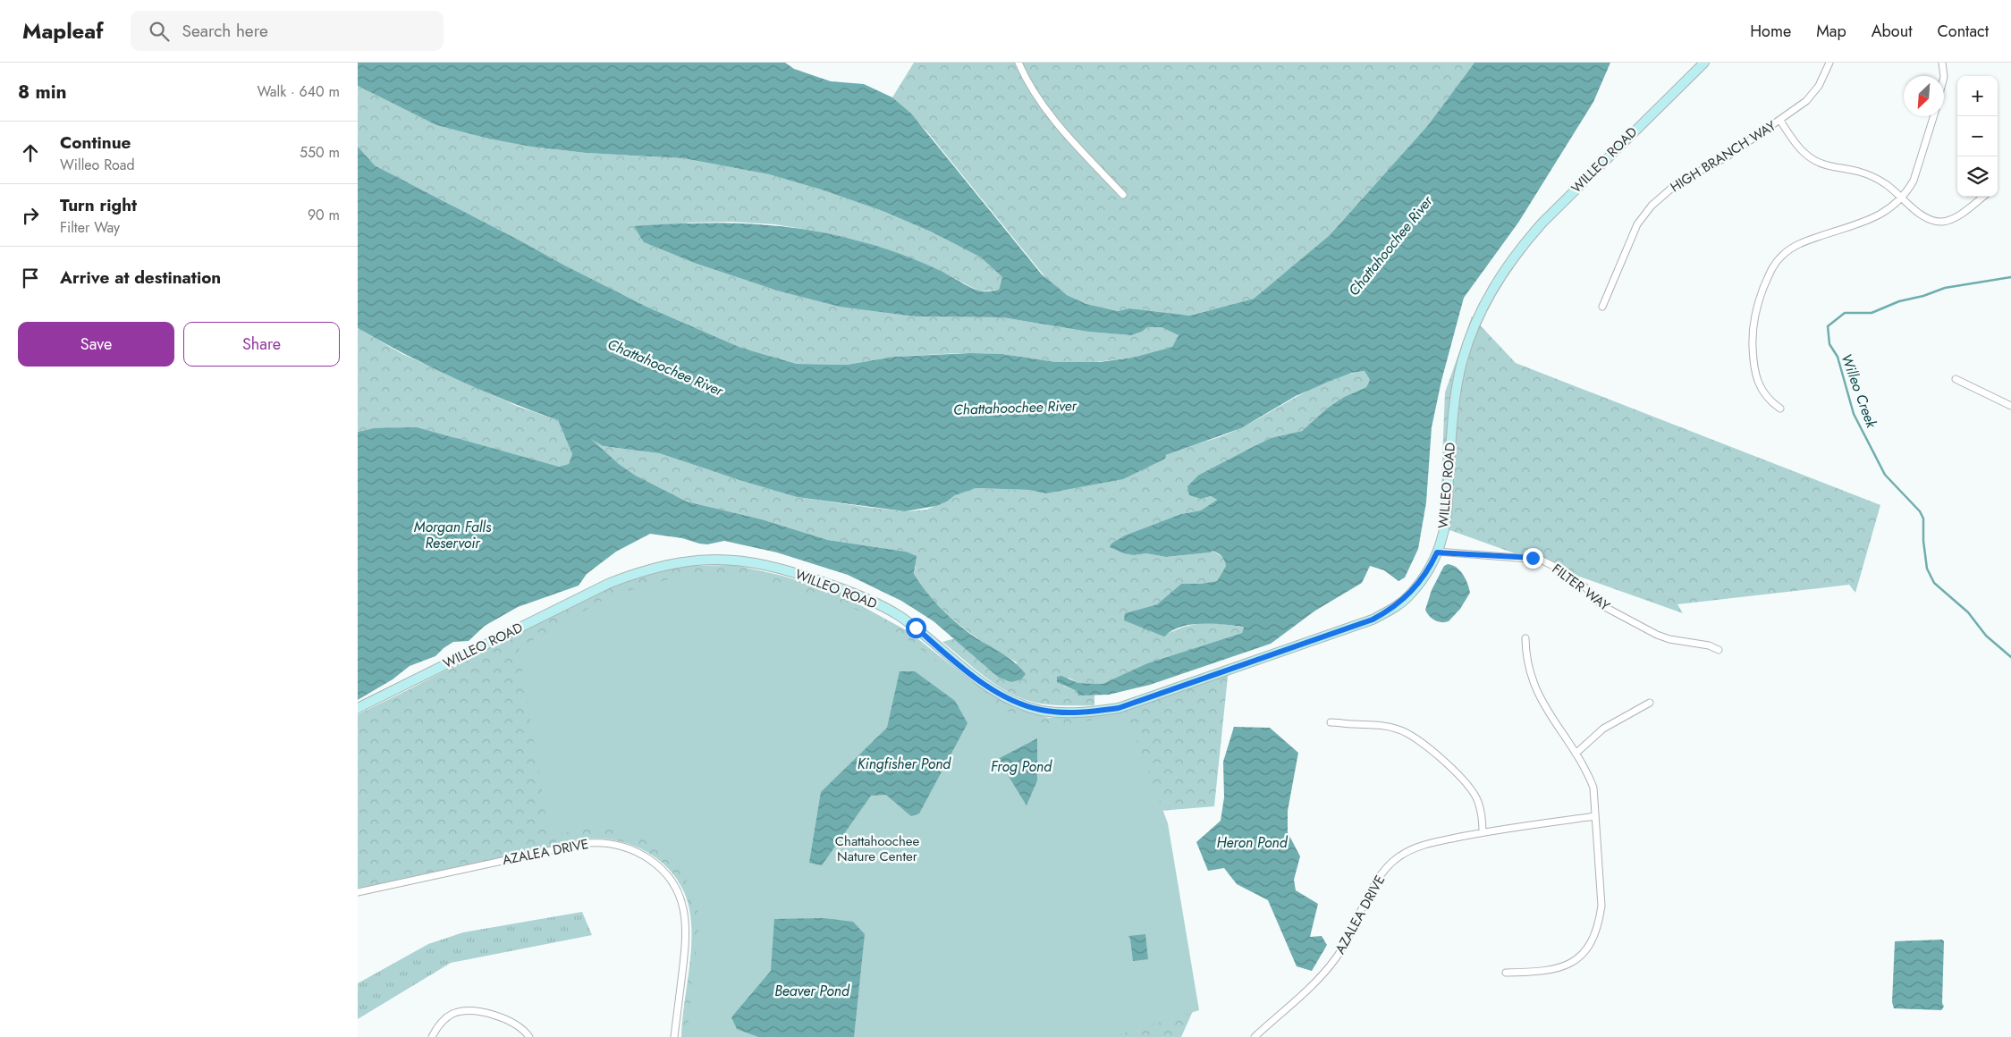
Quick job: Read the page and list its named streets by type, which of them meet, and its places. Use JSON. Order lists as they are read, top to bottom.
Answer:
{
  "streets": {
    "street": [
      "HIGH BRANCH WAY",
      "WILLEO ROAD",
      "FILTER WAY",
      "AZALEA DRIVE"
    ]
  },
  "crossings": [
    ["WILLEO ROAD", "FILTER WAY"]
  ],
  "water": [
    "Chattahoochee River",
    "Willeo Creek",
    "Morgan Falls Reservoir",
    "Kingfisher Pond",
    "Frog Pond",
    "Heron Pond",
    "Beaver Pond"
  ],
  "parks": ["Chattahoochee Nature Center"],
  "north": "bottom left",
  "page": {
    "header": "Mapleaf",
    "search": "Search here",
    "nav": [
      "Home",
      "Map",
      "About",
      "Contact"
    ],
    "heading": ["8 min", "Walk · 640 m"],
    "map_buttons": ["+", "−"],
    "list": [
      ["Continue", "Willeo Road", "550 m"],
      ["Turn right", "Filter Way", "90 m"],
      "Arrive at destination"
    ],
    "buttons": ["Save", "Share"]
  }
}
